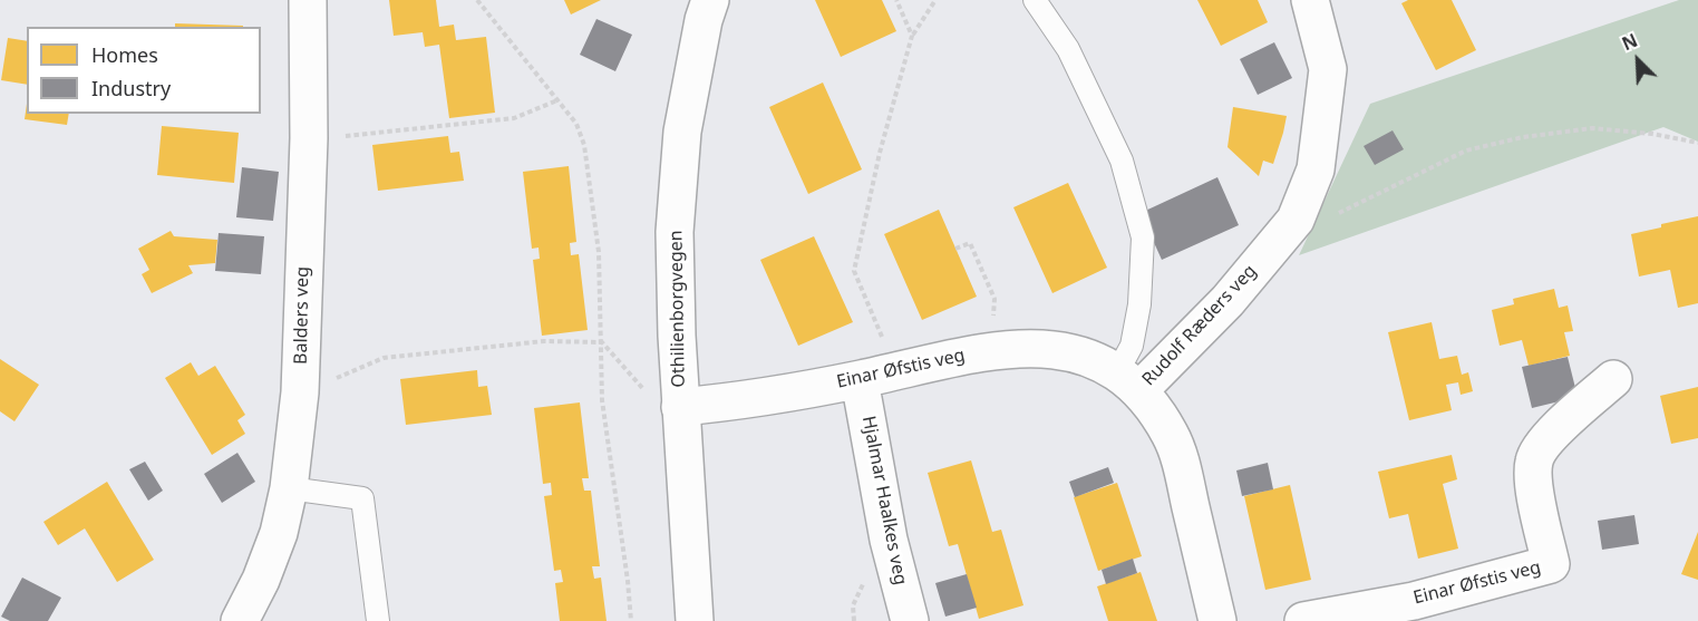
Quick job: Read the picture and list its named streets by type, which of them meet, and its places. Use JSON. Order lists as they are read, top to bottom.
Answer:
{
  "streets": {
    "street": [
      "Othilienborgvegen",
      "Balders veg",
      "Rudolf Ræders veg",
      "Einar Øfstis veg",
      "Hjalmar Haalkes veg"
    ]
  },
  "crossings": [
    ["Othilienborgvegen", "Einar Øfstis veg"],
    ["Rudolf Ræders veg", "Einar Øfstis veg"],
    ["Einar Øfstis veg", "Hjalmar Haalkes veg"]
  ],
  "legend": ["Homes", "Industry"],
  "north": "top left"
}
